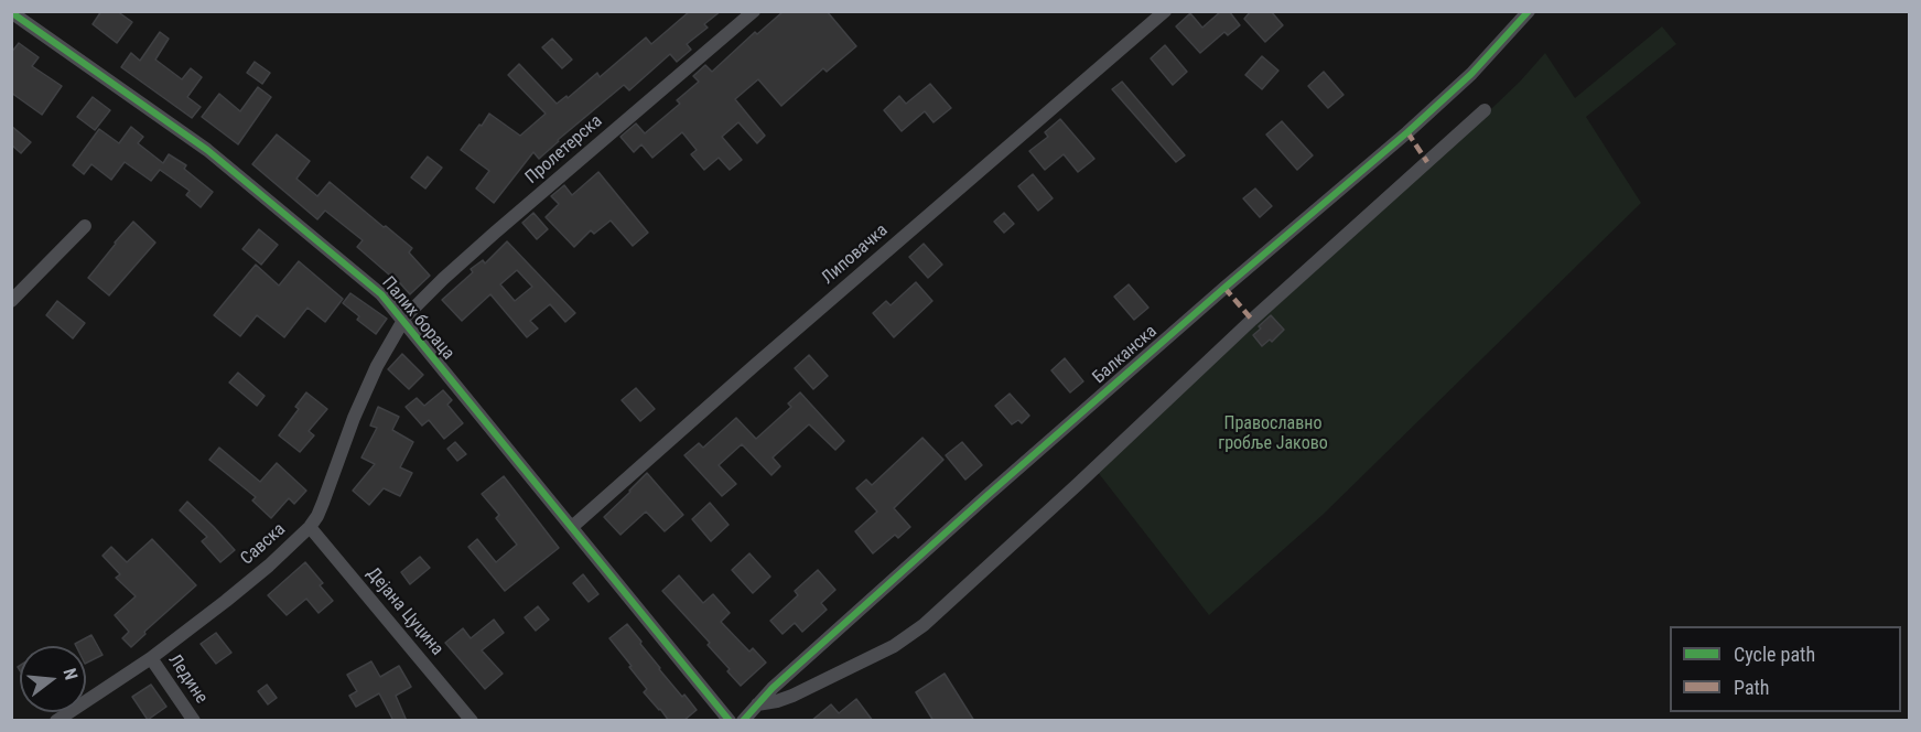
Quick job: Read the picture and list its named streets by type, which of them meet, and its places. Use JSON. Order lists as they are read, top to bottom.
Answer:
{
  "streets": {
    "street": [
      "Пролетерска",
      "Липовачка",
      "Палих бораца",
      "Балканска",
      "Савска",
      "Дејана Цуцина",
      "Ледине"
    ]
  },
  "crossings": [
    ["Пролетерска", "Палих бораца"],
    ["Пролетерска", "Савска"],
    ["Липовачка", "Палих бораца"],
    ["Палих бораца", "Савска"],
    ["Савска", "Дејана Цуцина"],
    ["Савска", "Ледине"]
  ],
  "parks": ["Православно гробље Јаково"],
  "legend": ["Cycle path", "Path"],
  "north": "right"
}
